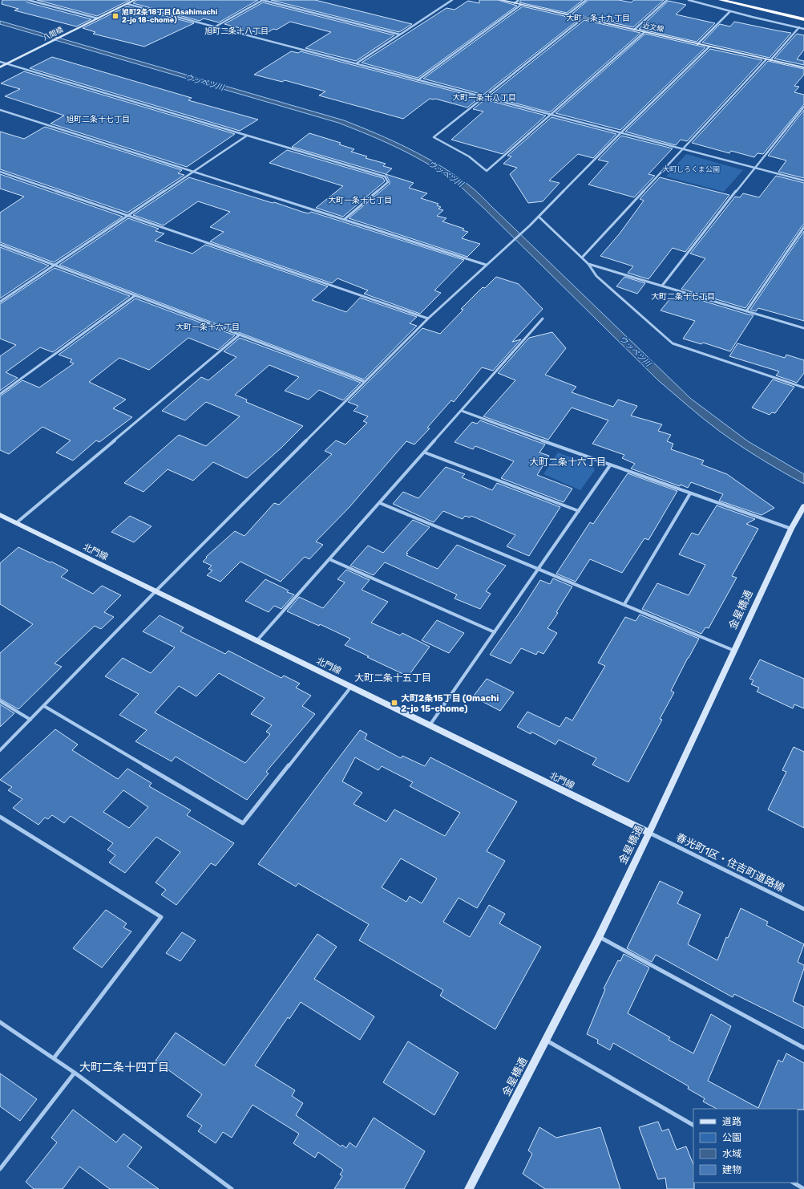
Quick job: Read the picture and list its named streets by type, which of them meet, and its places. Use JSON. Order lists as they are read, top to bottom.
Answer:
{
  "streets": {
    "street": [
      "近文線",
      "八間橋",
      "北門線",
      "金星橋通",
      "春光町1区・住吉町道路線"
    ]
  },
  "crossings": [
    ["北門線", "金星橋通"],
    ["北門線", "春光町1区・住吉町道路線"],
    ["金星橋通", "春光町1区・住吉町道路線"]
  ],
  "districts": [
    "大町一条十九丁目",
    "旭町二条十八丁目",
    "大町一条十八丁目",
    "旭町二条十七丁目",
    "大町一条十七丁目",
    "大町二条十七丁目",
    "大町一条十六丁目",
    "大町二条十六丁目",
    "大町二条十五丁目",
    "大町二条十四丁目"
  ],
  "water": ["ウッペツ川"],
  "parks": ["大町しろくま公園"],
  "places": {
    "transit": ["旭町2条18丁目 (Asahimachi 2-jo 18-chome)", "大町2条15丁目 (Omachi 2-jo 15-chome)"]
  },
  "legend": [
    "道路",
    "公園",
    "水域",
    "建物"
  ]
}
